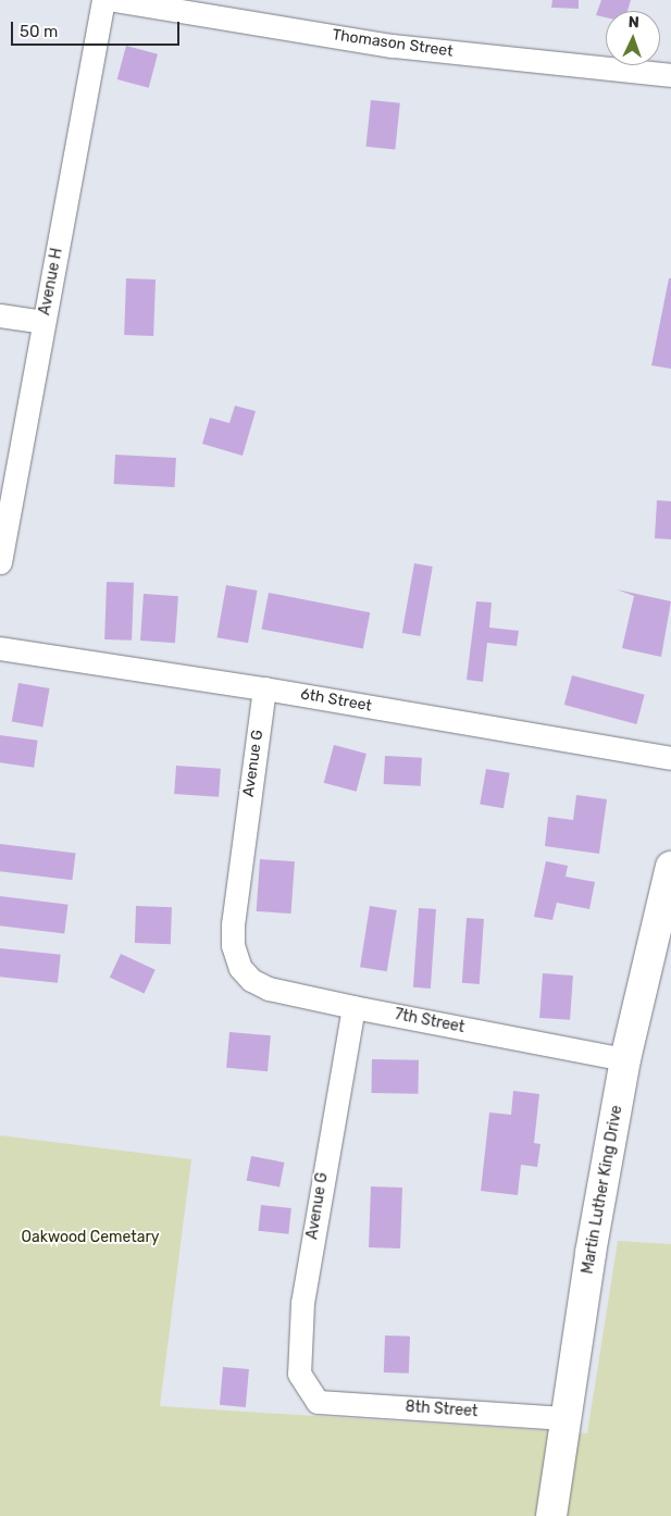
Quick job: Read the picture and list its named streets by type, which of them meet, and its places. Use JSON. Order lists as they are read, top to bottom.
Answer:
{
  "streets": {
    "street": [
      "Thomason Street",
      "Avenue H",
      "6th Street",
      "Avenue G",
      "7th Street",
      "Martin Luther King Drive",
      "8th Street"
    ]
  },
  "crossings": [
    ["6th Street", "Avenue G"],
    ["Avenue G", "7th Street"],
    ["Avenue G", "8th Street"],
    ["7th Street", "Martin Luther King Drive"],
    ["Martin Luther King Drive", "8th Street"]
  ],
  "parks": ["Oakwood Cemetary"],
  "scale_bar": "50 m",
  "north": "top"
}
